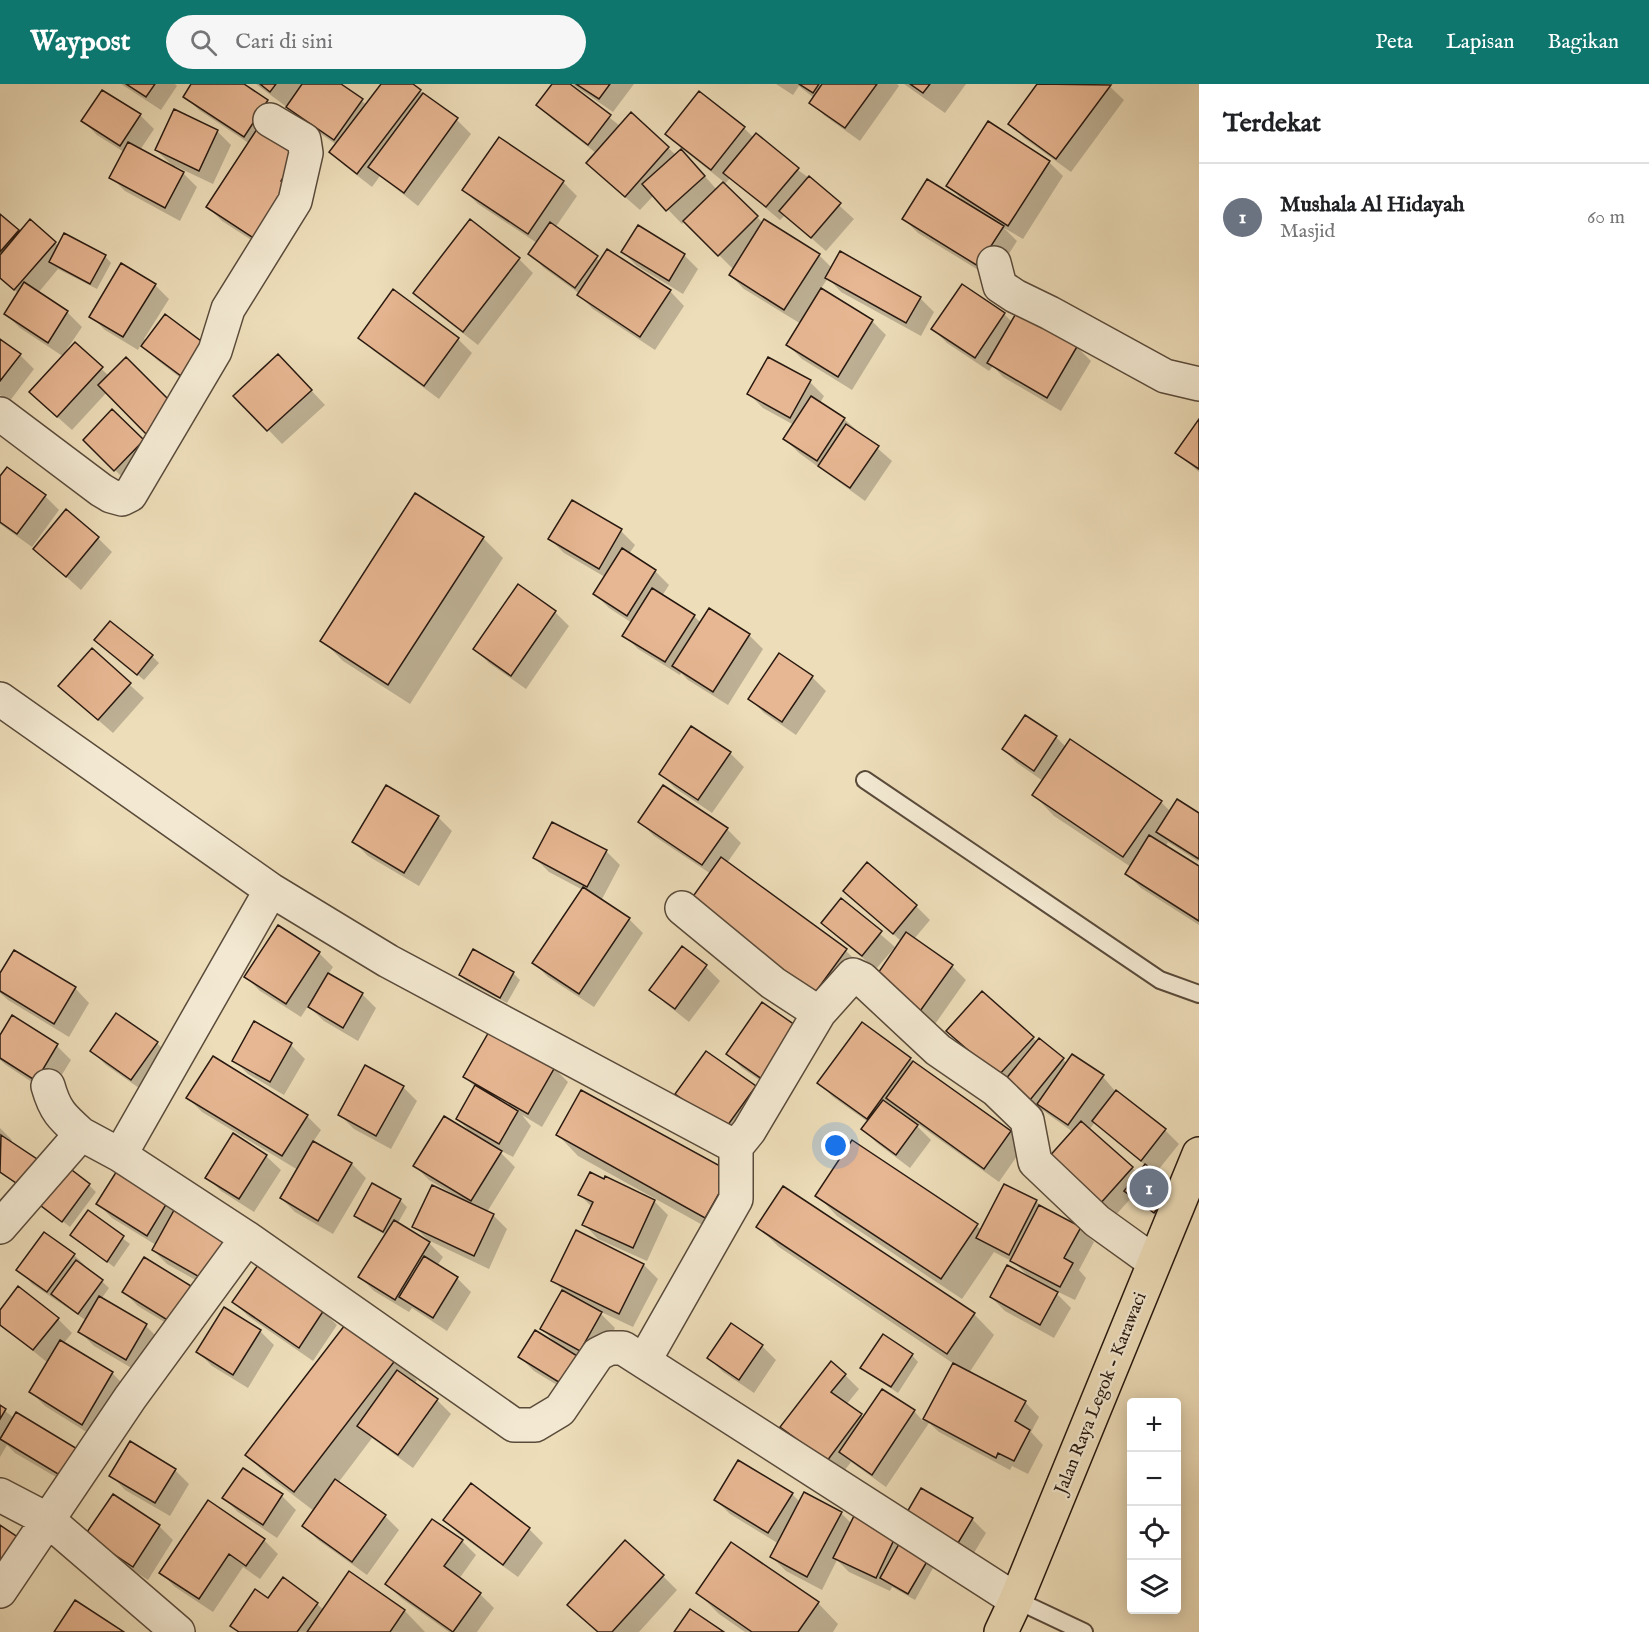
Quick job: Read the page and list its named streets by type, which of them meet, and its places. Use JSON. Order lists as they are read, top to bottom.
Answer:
{
  "streets": {
    "main road": ["Jalan Raya Legok - Karawaci"]
  },
  "page": {
    "header": "Waypost",
    "search": "Cari di sini",
    "nav": ["Peta", "Lapisan", "Bagikan"],
    "heading": "Terdekat",
    "list": [
      {
        "mark": "1",
        "name": "Mushala Al Hidayah",
        "note": "Masjid",
        "value": "60 m"
      }
    ],
    "pins": "1",
    "map_buttons": ["+", "−"]
  }
}
